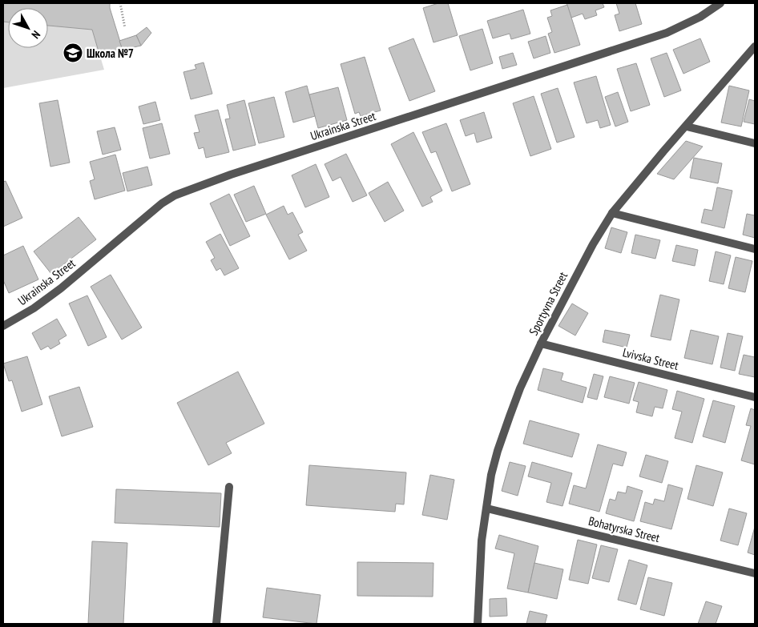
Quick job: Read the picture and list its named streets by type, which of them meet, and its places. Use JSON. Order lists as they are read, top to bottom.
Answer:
{
  "streets": {
    "street": [
      "Ukrainska Street",
      "Sportyvna Street",
      "Lvivska Street",
      "Bohatyrska Street"
    ]
  },
  "crossings": [
    ["Sportyvna Street", "Lvivska Street"],
    ["Sportyvna Street", "Bohatyrska Street"]
  ],
  "places": {
    "school or university": ["Школа №7"]
  },
  "north": "bottom right"
}
